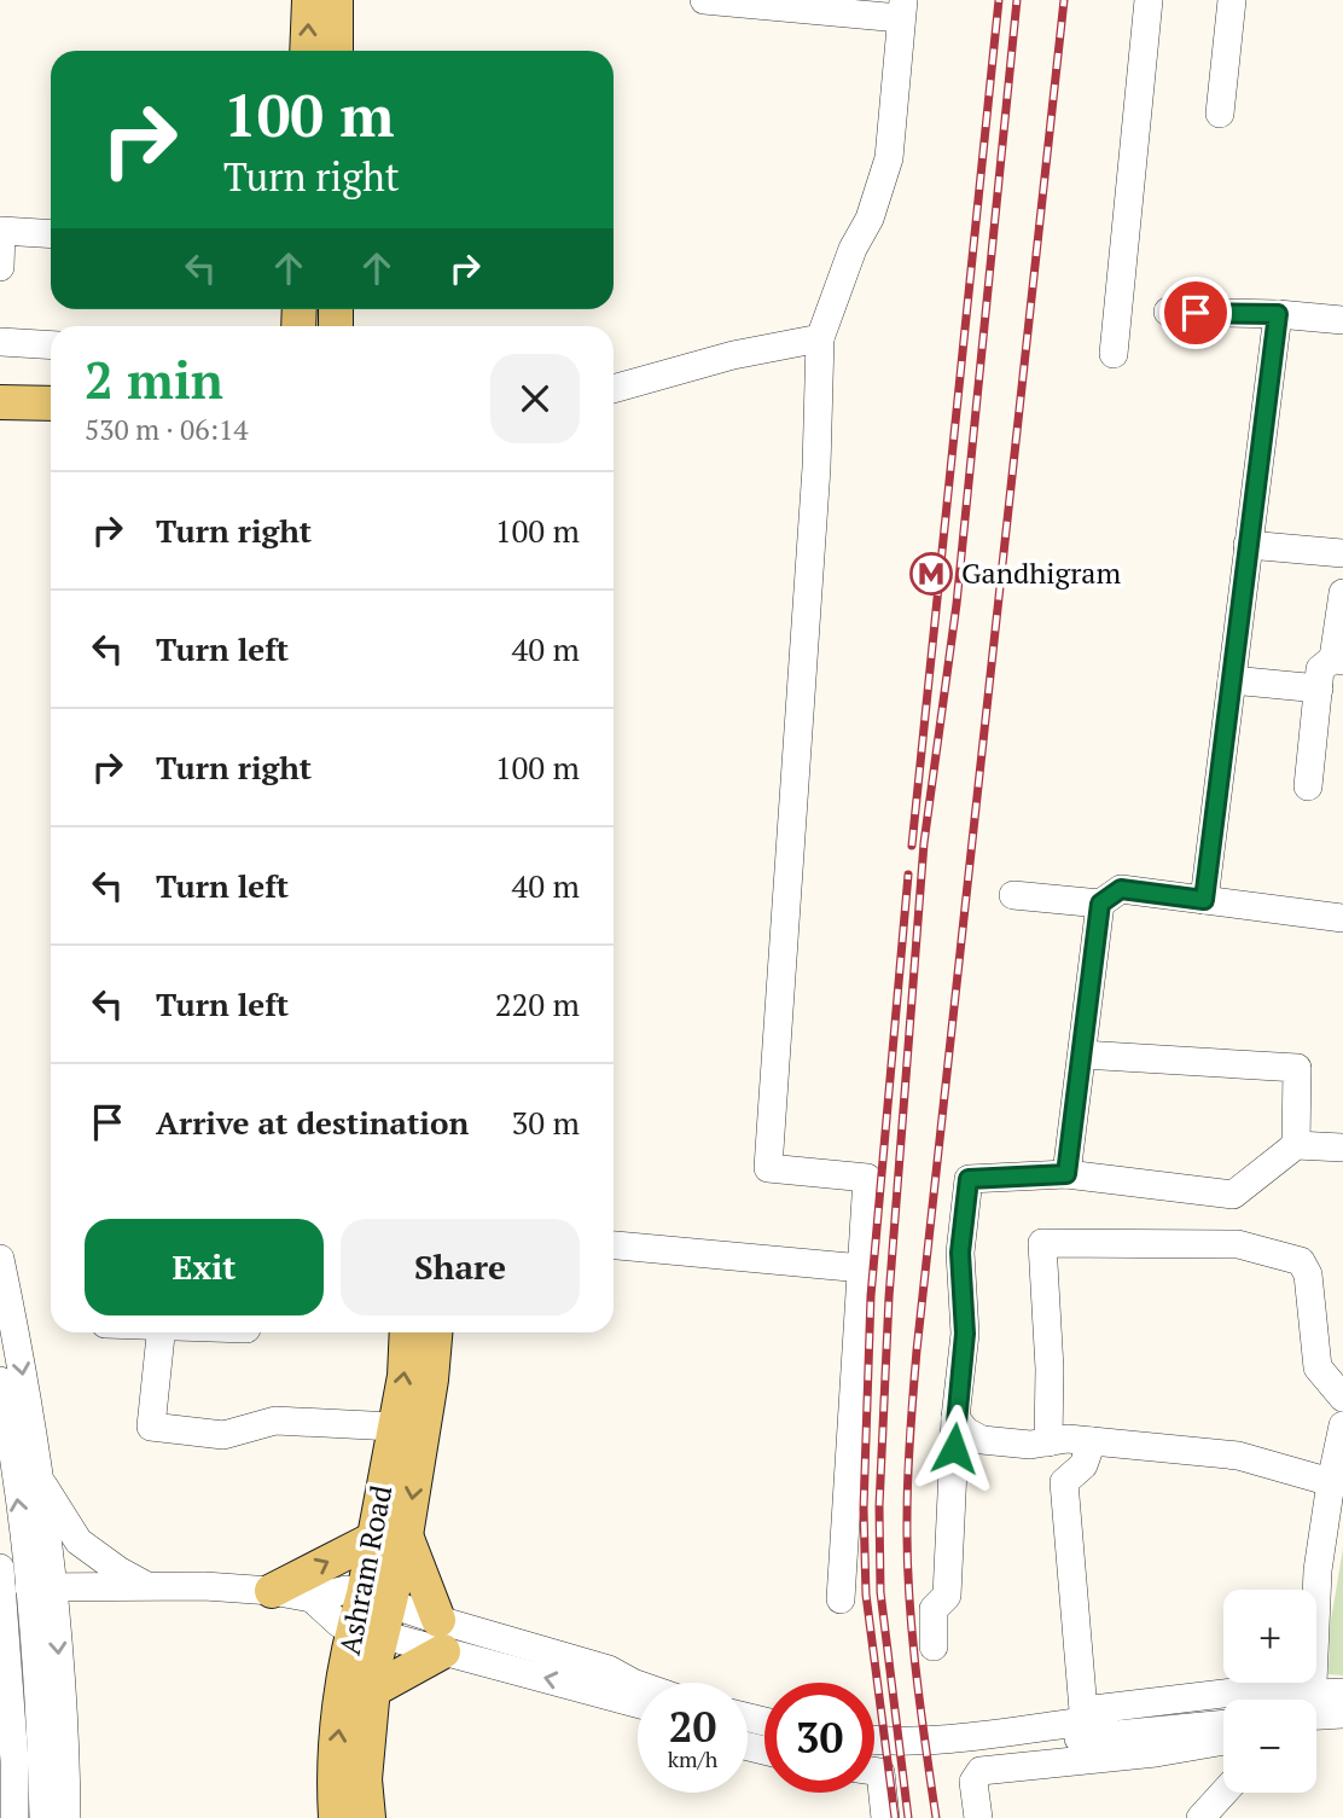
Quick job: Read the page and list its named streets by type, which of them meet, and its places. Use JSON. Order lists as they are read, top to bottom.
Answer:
{
  "streets": {
    "main road": ["Ashram Road"]
  },
  "places": {
    "metro station": ["Gandhigram"]
  },
  "page": {
    "turn": ["100 m", "Turn right"],
    "heading": ["2 min", "530 m · 06:14"],
    "list": [
      {
        "name": "Turn right",
        "value": "100 m"
      },
      {
        "name": "Turn left",
        "value": "40 m"
      },
      {
        "name": "Turn right",
        "value": "100 m"
      },
      {
        "name": "Turn left",
        "value": "40 m"
      },
      {
        "name": "Turn left",
        "value": "220 m"
      },
      {
        "name": "Arrive at destination",
        "value": "30 m"
      }
    ],
    "buttons": ["Exit", "Share"],
    "map_buttons": ["+", "−"],
    "speed": "20 km/h",
    "limit": "30"
  }
}
